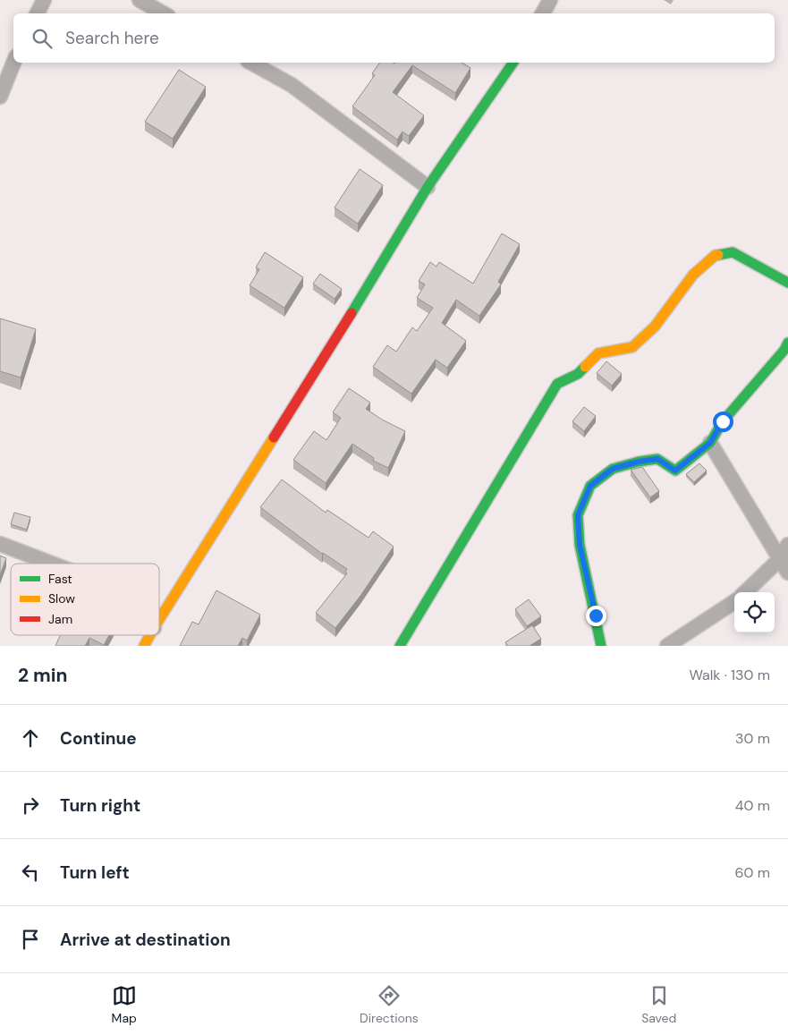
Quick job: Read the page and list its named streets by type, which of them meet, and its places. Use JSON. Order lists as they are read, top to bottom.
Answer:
{
  "legend": ["Fast", "Slow", "Jam"],
  "page": {
    "search": "Search here",
    "heading": ["2 min", "Walk · 130 m"],
    "list": [
      ["Continue", "30 m"],
      ["Turn right", "40 m"],
      ["Turn left", "60 m"],
      "Arrive at destination"
    ],
    "nav": ["Map", "Directions", "Saved"]
  }
}
